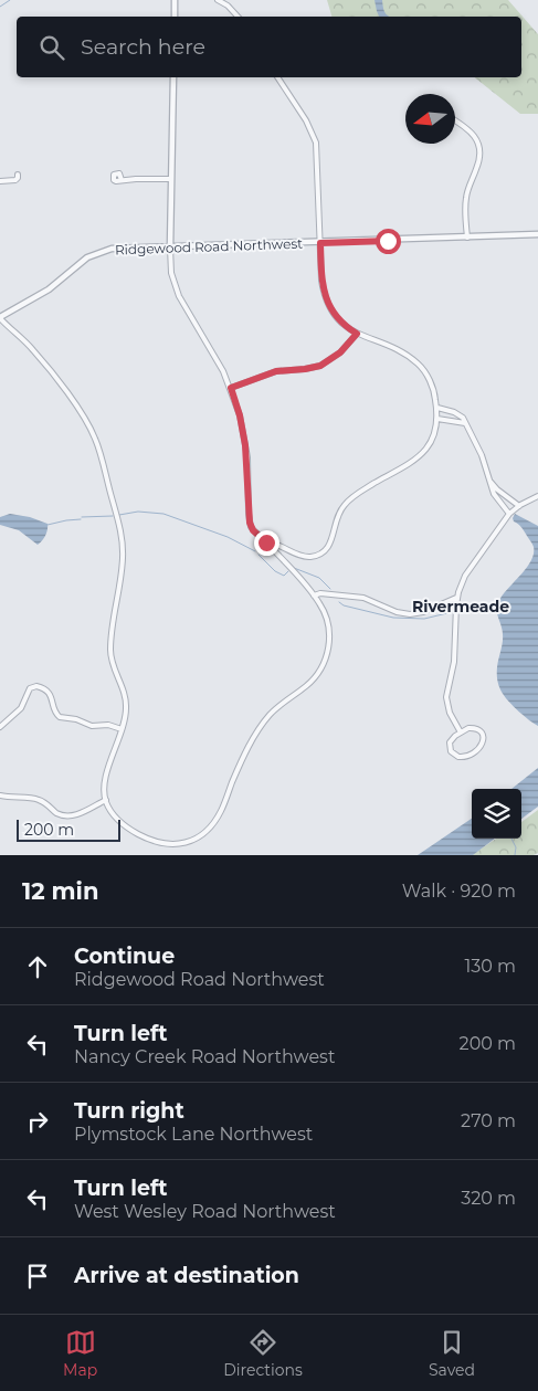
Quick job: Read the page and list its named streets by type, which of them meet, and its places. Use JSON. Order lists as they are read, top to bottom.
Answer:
{
  "streets": {
    "street": ["Ridgewood Road Northwest"]
  },
  "districts": ["Rivermeade"],
  "scale_bar": "200 m",
  "north": "left",
  "page": {
    "search": "Search here",
    "scale": "200 m",
    "heading": ["12 min", "Walk · 920 m"],
    "list": [
      ["Continue", "Ridgewood Road Northwest", "130 m"],
      ["Turn left", "Nancy Creek Road Northwest", "200 m"],
      ["Turn right", "Plymstock Lane Northwest", "270 m"],
      ["Turn left", "West Wesley Road Northwest", "320 m"],
      "Arrive at destination"
    ],
    "nav": ["Map", "Directions", "Saved"]
  }
}
